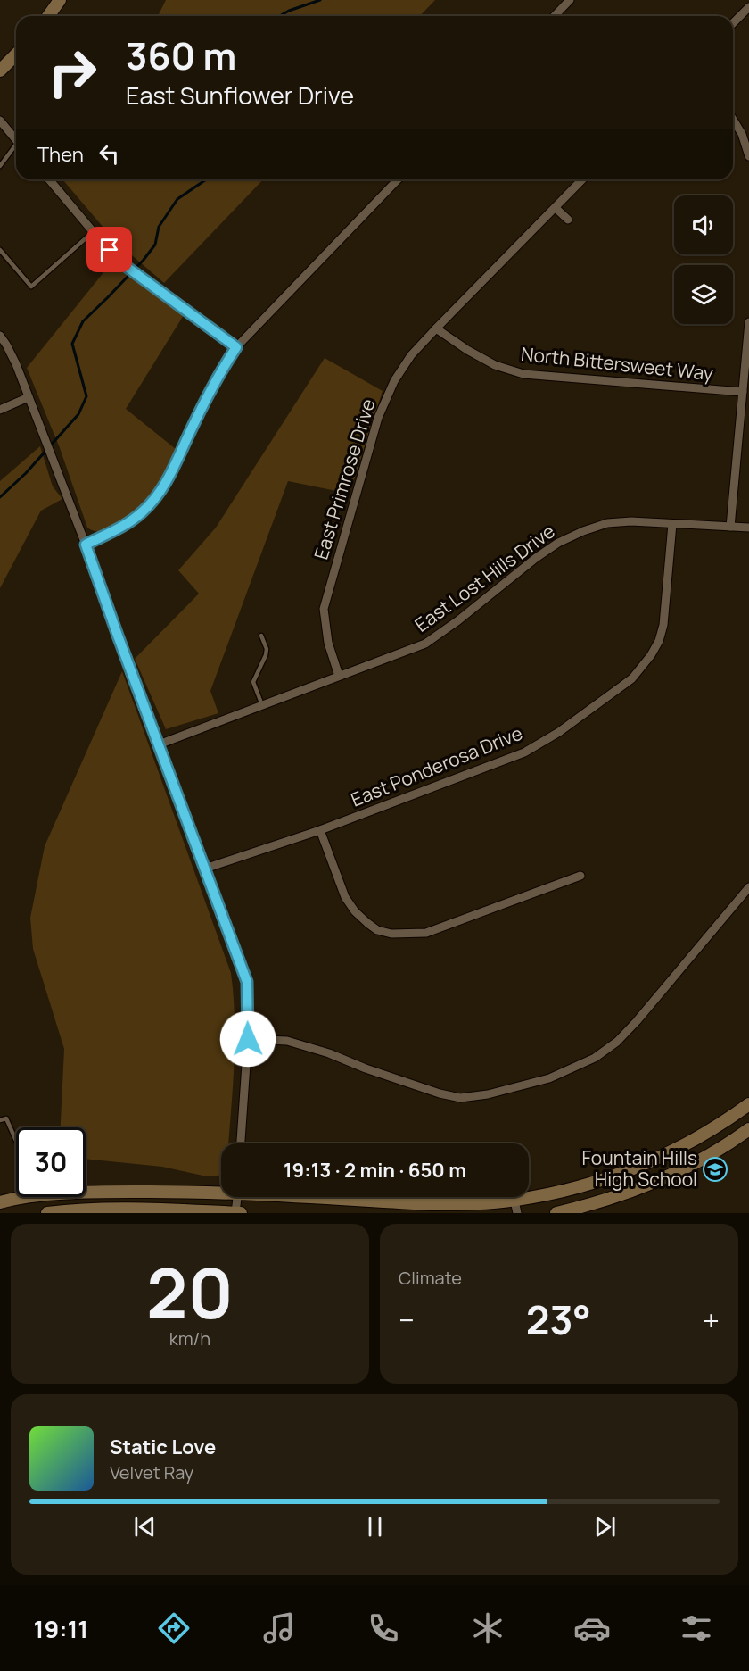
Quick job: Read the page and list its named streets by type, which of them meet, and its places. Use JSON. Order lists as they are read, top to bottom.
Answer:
{
  "streets": {
    "street": [
      "North Bittersweet Way",
      "East Primrose Drive",
      "East Lost Hills Drive",
      "East Ponderosa Drive"
    ]
  },
  "crossings": [
    ["North Bittersweet Way", "East Primrose Drive"],
    ["East Primrose Drive", "East Lost Hills Drive"],
    ["East Lost Hills Drive", "East Ponderosa Drive"]
  ],
  "places": {
    "school or university": ["Fountain Hills High School"]
  },
  "page": {
    "turn": ["360 m", "East Sunflower Drive"],
    "then": "Then",
    "limit": "30",
    "trip": "19:13 · 2 min · 650 m",
    "tile": [
      ["20", "km/h"],
      "Climate"
    ],
    "heat": ["−", "23°", "+"],
    "song": ["Static Love", "Velvet Ray"],
    "tabs": "19:11"
  }
}
